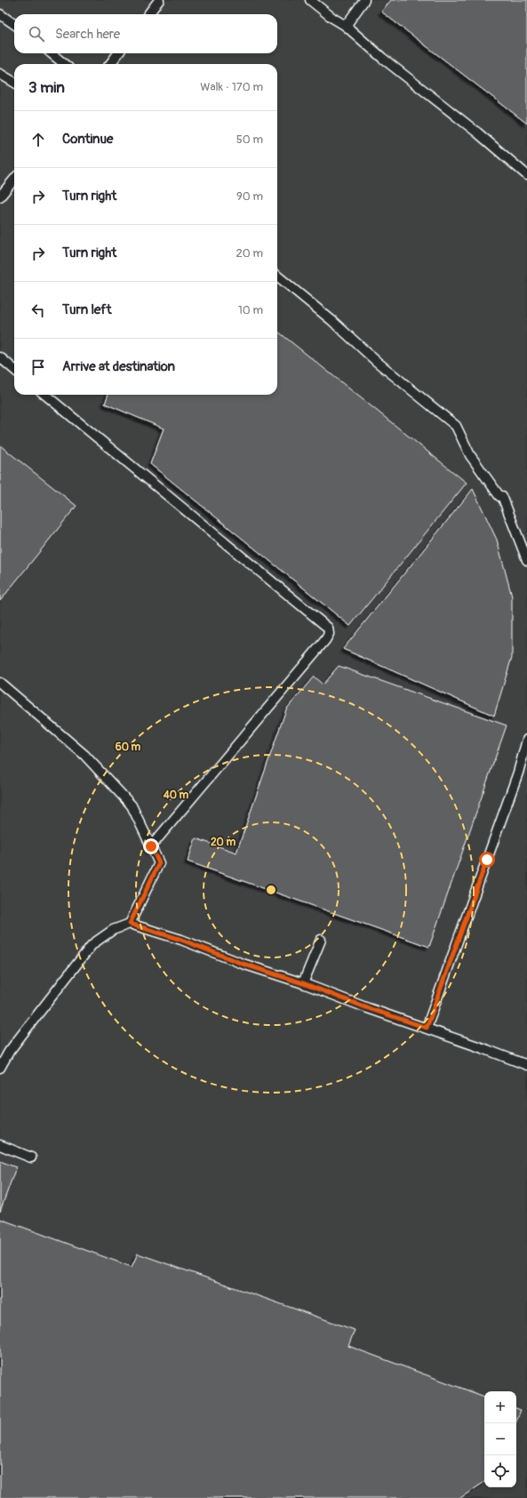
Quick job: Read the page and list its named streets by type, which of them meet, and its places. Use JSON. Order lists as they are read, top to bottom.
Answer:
{
  "page": {
    "search": "Search here",
    "heading": ["3 min", "Walk · 170 m"],
    "list": [
      ["Continue", "50 m"],
      ["Turn right", "90 m"],
      ["Turn right", "20 m"],
      ["Turn left", "10 m"],
      "Arrive at destination"
    ],
    "map_buttons": ["+", "−"]
  },
  "rings": ["60 m", "40 m", "20 m"]
}
